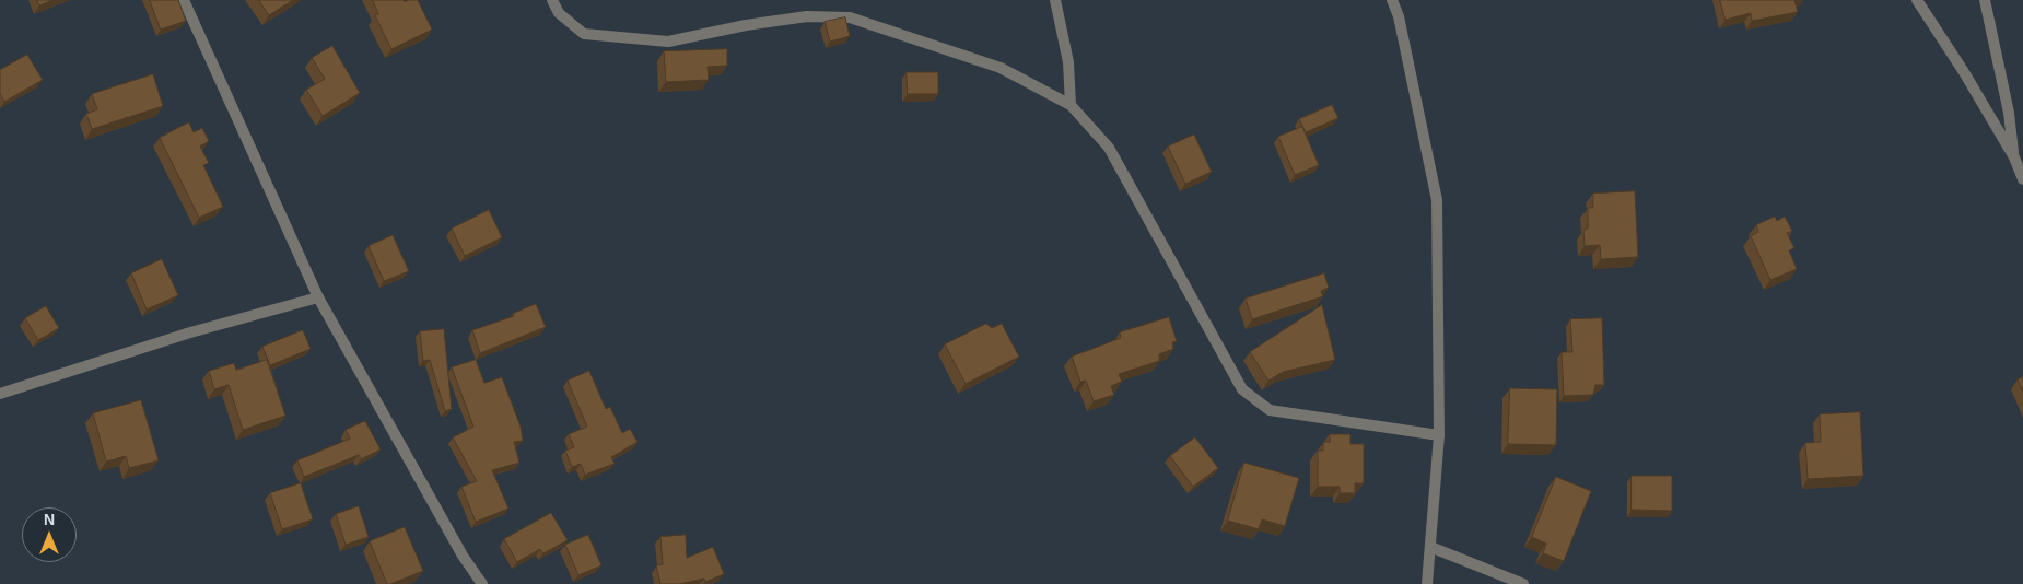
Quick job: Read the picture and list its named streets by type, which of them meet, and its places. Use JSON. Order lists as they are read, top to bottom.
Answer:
{
  "north": "top"
}
